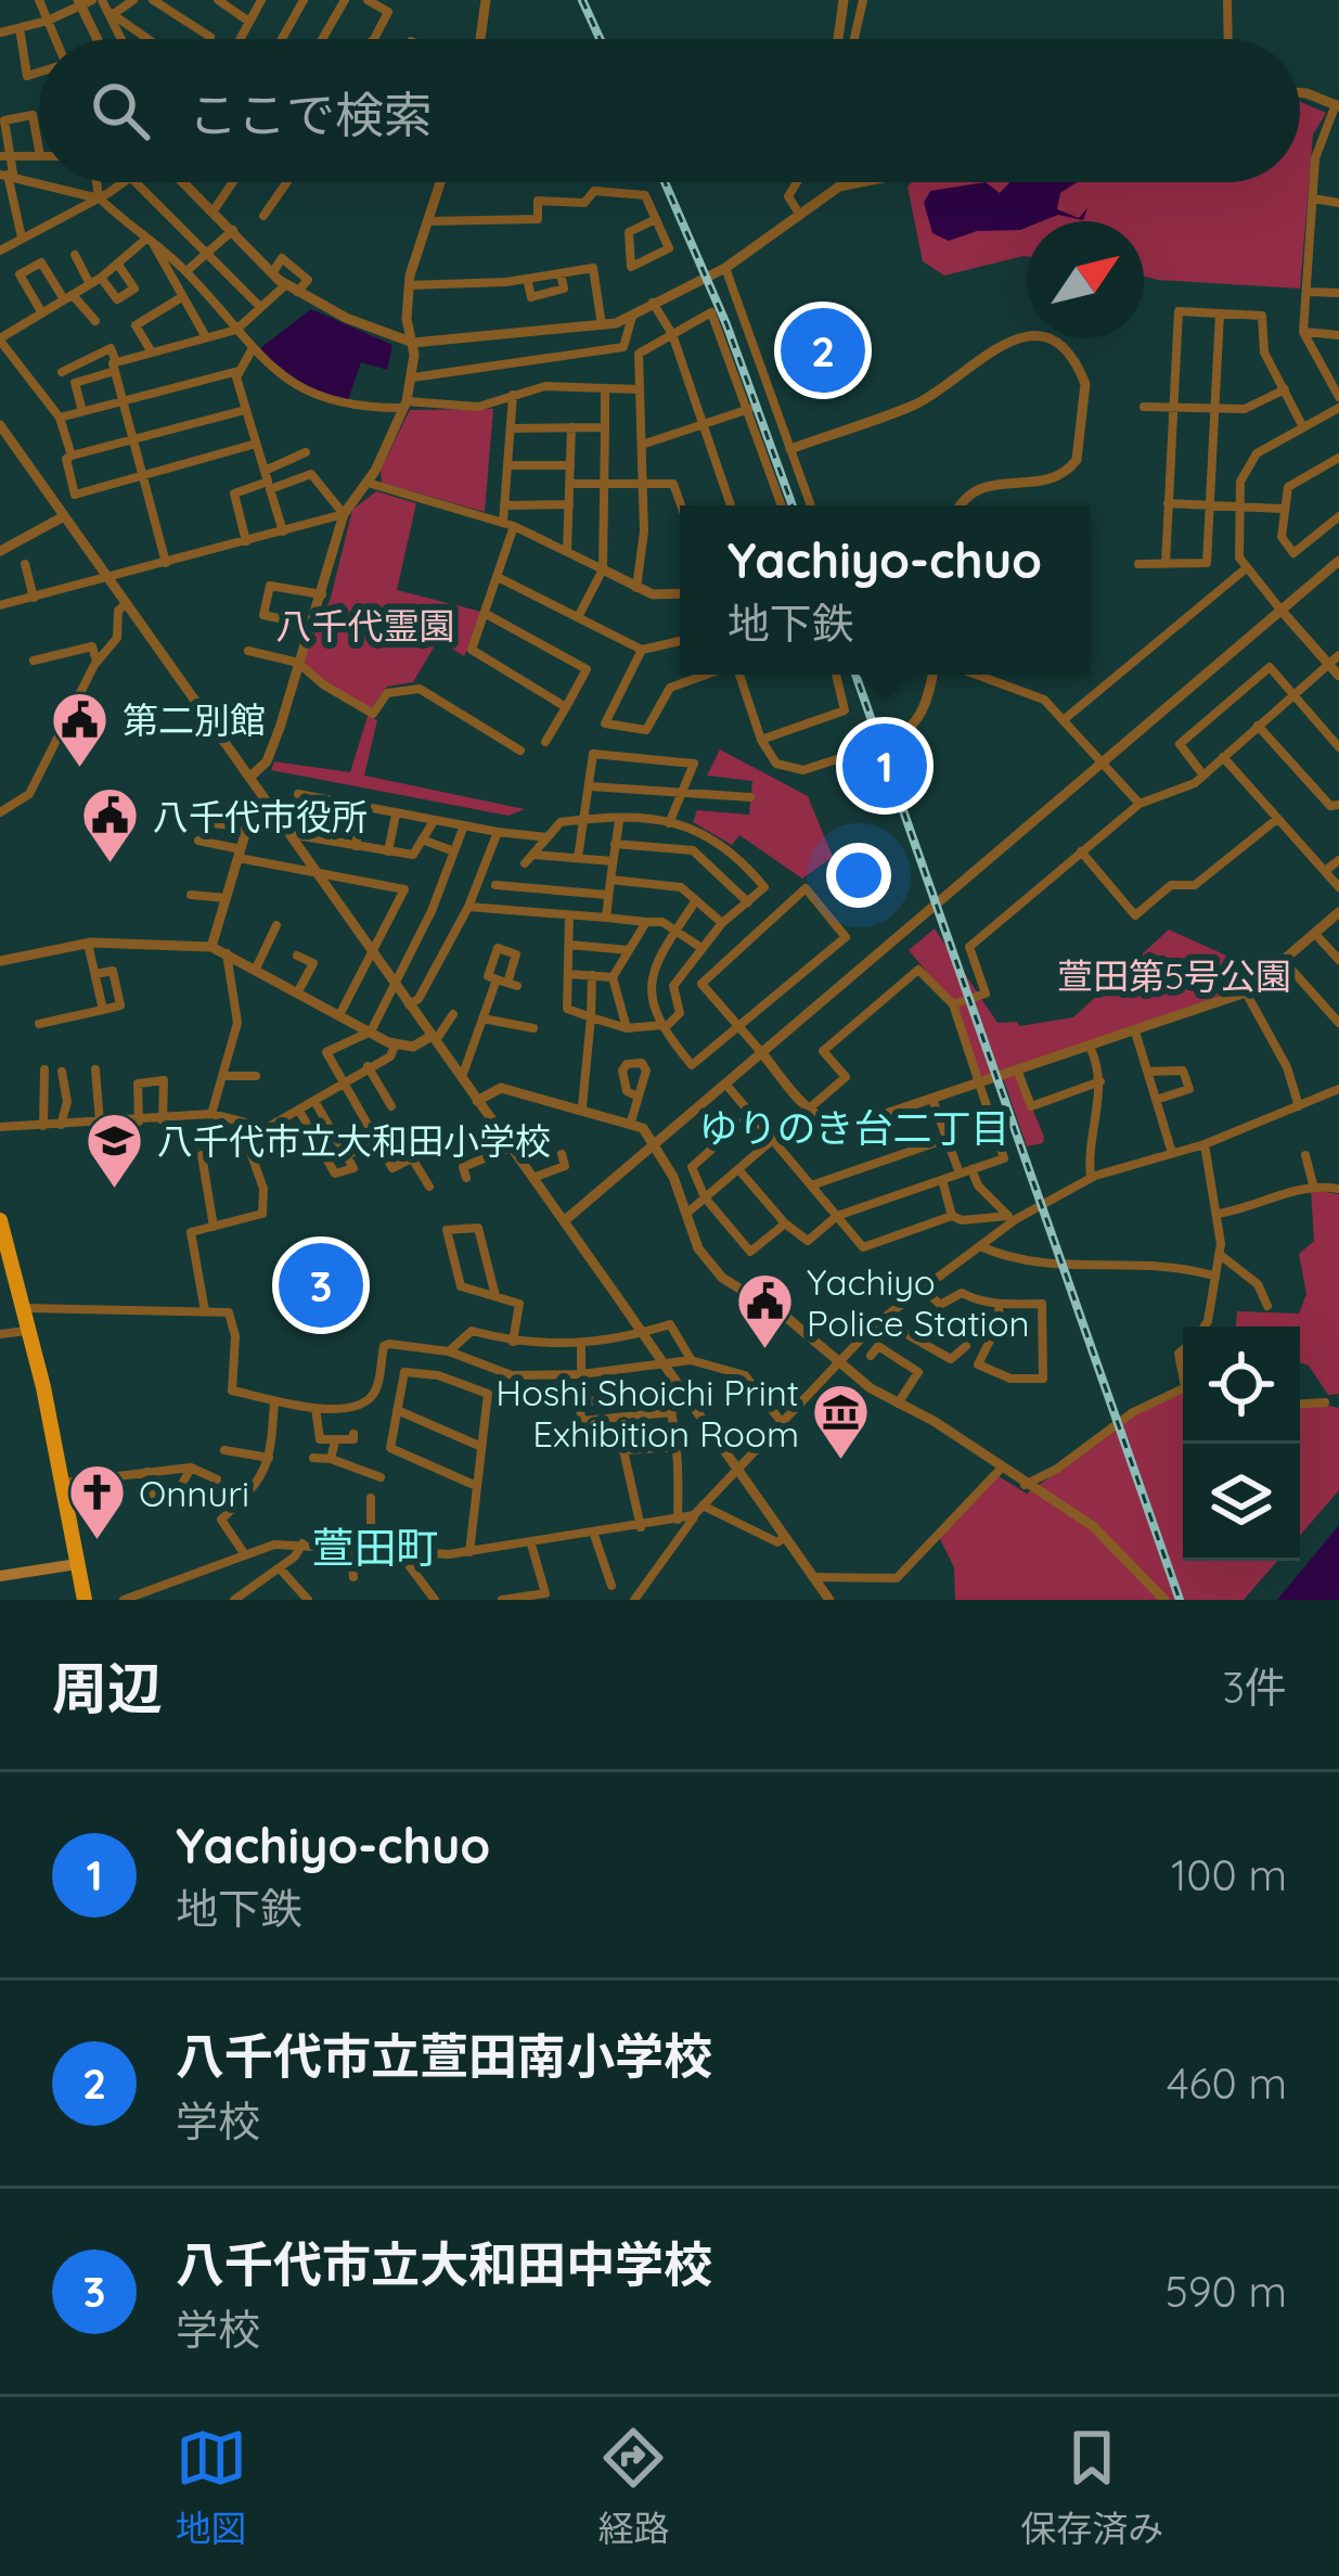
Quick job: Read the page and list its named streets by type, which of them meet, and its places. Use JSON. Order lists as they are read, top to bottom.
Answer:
{
  "districts": ["ゆりのき台二丁目", "萱田町"],
  "parks": ["八千代霊園", "萱田第5号公園"],
  "places": {
    "public building": ["第二別館", "八千代市役所", "Yachiyo Police Station"],
    "school or university": ["八千代市立大和田小学校"],
    "museum": ["Hoshi Shoichi Print Exhibition Room"],
    "church": ["Onnuri"]
  },
  "north": "top right",
  "page": {
    "search": "ここで検索",
    "pins": ["2", "1", "3"],
    "popup": ["Yachiyo-chuo", "地下鉄"],
    "heading": ["周辺", "3件"],
    "list": [
      {
        "mark": "1",
        "name": "Yachiyo-chuo",
        "note": "地下鉄",
        "value": "100 m"
      },
      {
        "mark": "2",
        "name": "八千代市立萱田南小学校",
        "note": "学校",
        "value": "460 m"
      },
      {
        "mark": "3",
        "name": "八千代市立大和田中学校",
        "note": "学校",
        "value": "590 m"
      }
    ],
    "nav": ["地図", "経路", "保存済み"]
  }
}
